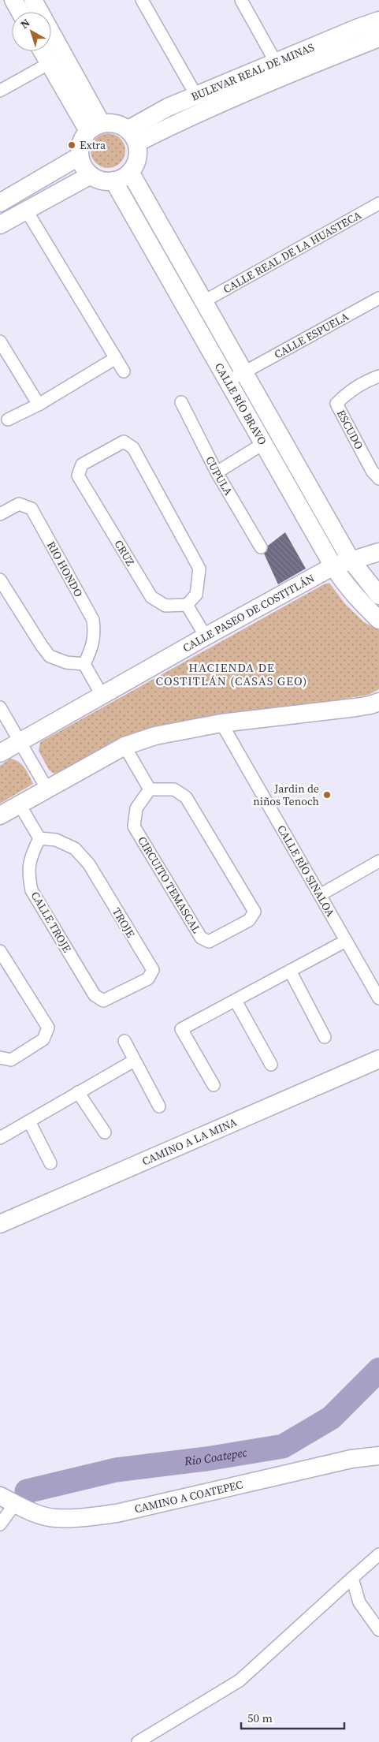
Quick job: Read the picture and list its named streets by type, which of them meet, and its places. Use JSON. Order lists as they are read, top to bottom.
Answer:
{
  "streets": {
    "street": [
      "BULEVAR REAL DE MINAS",
      "CALLE REAL DE LA HUASTECA",
      "CALLE ESPUELA",
      "CALLE RÍO BRAVO",
      "ESCUDO",
      "CUPULA",
      "CRUZ",
      "RIO HONDO",
      "CALLE PASEO DE COSTITLÁN",
      "CALLE RÍO SINALOA",
      "CIRCUITO TEMASCAL",
      "CALLE TROJE",
      "TROJE",
      "CAMINO A LA MINA",
      "CAMINO A COATEPEC"
    ]
  },
  "crossings": [
    ["BULEVAR REAL DE MINAS", "CALLE RÍO BRAVO"],
    ["CALLE REAL DE LA HUASTECA", "CALLE RÍO BRAVO"],
    ["CALLE ESPUELA", "CALLE RÍO BRAVO"],
    ["CALLE RÍO BRAVO", "CALLE PASEO DE COSTITLÁN"],
    ["CALLE TROJE", "TROJE"]
  ],
  "districts": ["HACIENDA DE COSTITLÁN (CASAS GEO)"],
  "water": ["Rio Coatepec"],
  "places": ["Extra", "Jardin de niños Tenoch"],
  "scale_bar": "50 m",
  "north": "top left"
}
